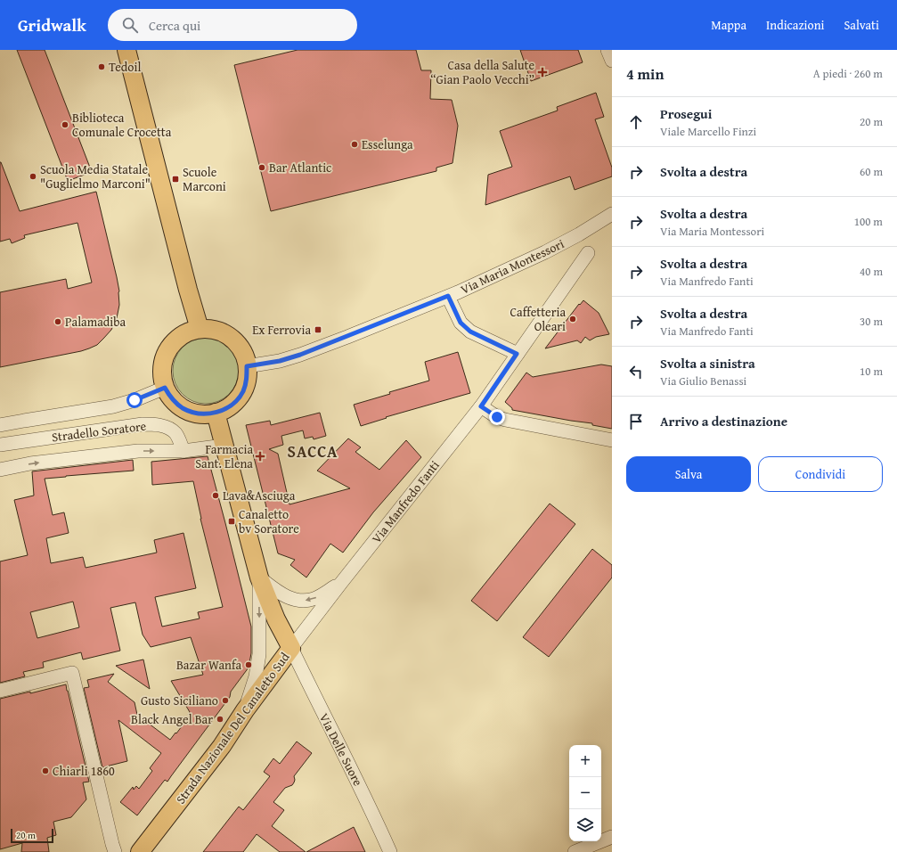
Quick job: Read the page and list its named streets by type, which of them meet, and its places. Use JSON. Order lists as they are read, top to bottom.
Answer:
{
  "streets": {
    "main road": ["Strada Nazionale Del Canaletto Sud"],
    "street": [
      "Via Maria Montessori",
      "Stradello Soratore",
      "Via Manfredo Fanti",
      "Via Delle Suore"
    ]
  },
  "crossings": [
    ["Via Maria Montessori", "Strada Nazionale Del Canaletto Sud"],
    ["Stradello Soratore", "Strada Nazionale Del Canaletto Sud"],
    ["Via Manfredo Fanti", "Strada Nazionale Del Canaletto Sud"],
    ["Via Manfredo Fanti", "Via Delle Suore"],
    ["Strada Nazionale Del Canaletto Sud", "Via Delle Suore"]
  ],
  "districts": ["SACCA"],
  "places": {
    "other": [
      "Tedoil",
      "Biblioteca Comunale Crocetta",
      "Esselunga",
      "Bar Atlantic",
      "Scuola Media Statale \"Guglielmo Marconi\"",
      "Caffetteria Oleari",
      "Palamadiba",
      "Lava&Asciuga",
      "Bazar Wanfa",
      "Gusto Siciliano",
      "Black Angel Bar",
      "Chiarli 1860"
    ],
    "health": ["Casa della Salute “Gian Paolo Vecchi”", "Farmacia Sant. Elena"],
    "transit": ["Scuole Marconi", "Ex Ferrovia", "Canaletto bv Soratore"]
  },
  "scale_bar": "20 m",
  "page": {
    "header": "Gridwalk",
    "search": "Cerca qui",
    "nav": ["Mappa", "Indicazioni", "Salvati"],
    "heading": ["4 min", "A piedi · 260 m"],
    "list": [
      ["Prosegui", "Viale Marcello Finzi", "20 m"],
      ["Svolta a destra", "60 m"],
      ["Svolta a destra", "Via Maria Montessori", "100 m"],
      ["Svolta a destra", "Via Manfredo Fanti", "40 m"],
      ["Svolta a destra", "Via Manfredo Fanti", "30 m"],
      ["Svolta a sinistra", "Via Giulio Benassi", "10 m"],
      "Arrivo a destinazione"
    ],
    "buttons": ["Salva", "Condividi"],
    "map_buttons": ["+", "−"],
    "scale": "20 m"
  }
}
